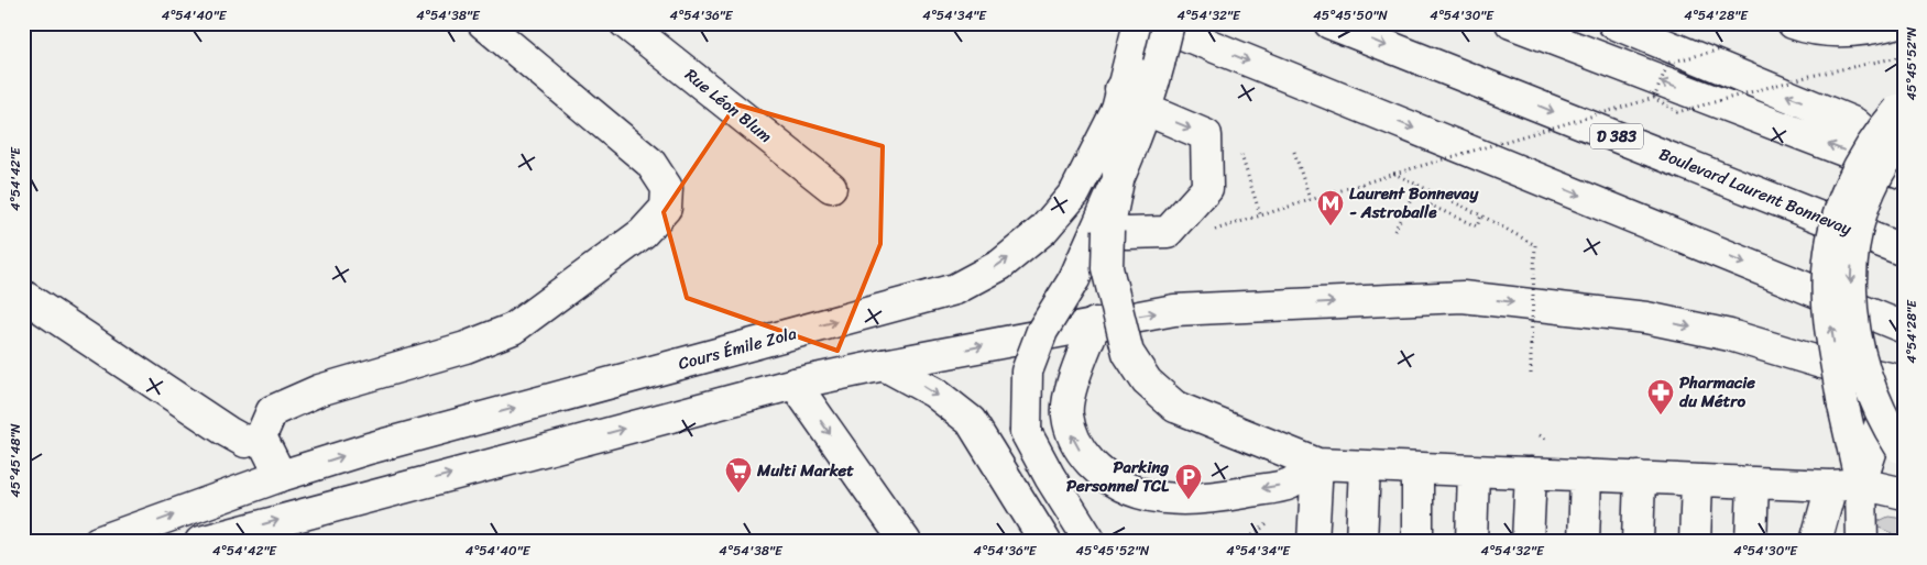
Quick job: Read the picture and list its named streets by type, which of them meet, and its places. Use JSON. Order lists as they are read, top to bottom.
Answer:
{
  "streets": {
    "main road": [
      "Rue Léon Blum",
      "D 383",
      "Boulevard Laurent Bonnevay",
      "Cours Émile Zola"
    ]
  },
  "places": {
    "metro station": ["Laurent Bonnevay - Astroballe"],
    "pharmacy": ["Pharmacie du Métro"],
    "supermarket": ["Multi Market"],
    "parking": ["Parking Personnel TCL"]
  },
  "coordinates": [
    "4°54'40\"E",
    "4°54'38\"E",
    "4°54'36\"E",
    "4°54'34\"E",
    "4°54'32\"E",
    "45°45'50\"N",
    "4°54'30\"E",
    "4°54'28\"E",
    "45°45'52\"N",
    "4°54'42\"E",
    "45°45'48\"N"
  ]
}
